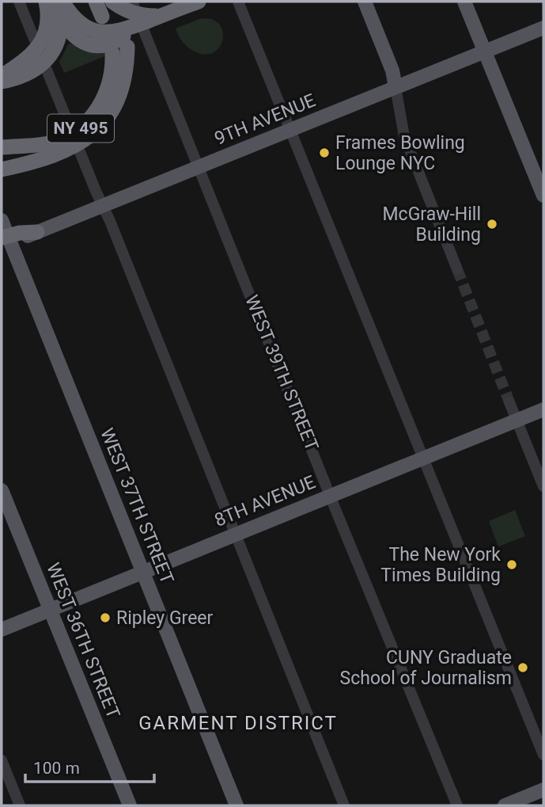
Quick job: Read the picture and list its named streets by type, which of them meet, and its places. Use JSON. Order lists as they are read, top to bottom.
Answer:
{
  "streets": {
    "highway": ["NY 495"],
    "main road": [
      "9TH AVENUE",
      "8TH AVENUE",
      "WEST 37TH STREET",
      "WEST 36TH STREET"
    ],
    "street": ["WEST 39TH STREET"]
  },
  "crossings": [
    ["9TH AVENUE", "WEST 39TH STREET"],
    ["WEST 39TH STREET", "8TH AVENUE"],
    ["8TH AVENUE", "WEST 37TH STREET"],
    ["8TH AVENUE", "WEST 36TH STREET"]
  ],
  "districts": ["GARMENT DISTRICT"],
  "places": [
    "Frames Bowling Lounge NYC",
    "McGraw-Hill Building",
    "The New York Times Building",
    "Ripley Greer",
    "CUNY Graduate School of Journalism"
  ],
  "scale_bar": "100 m"
}
